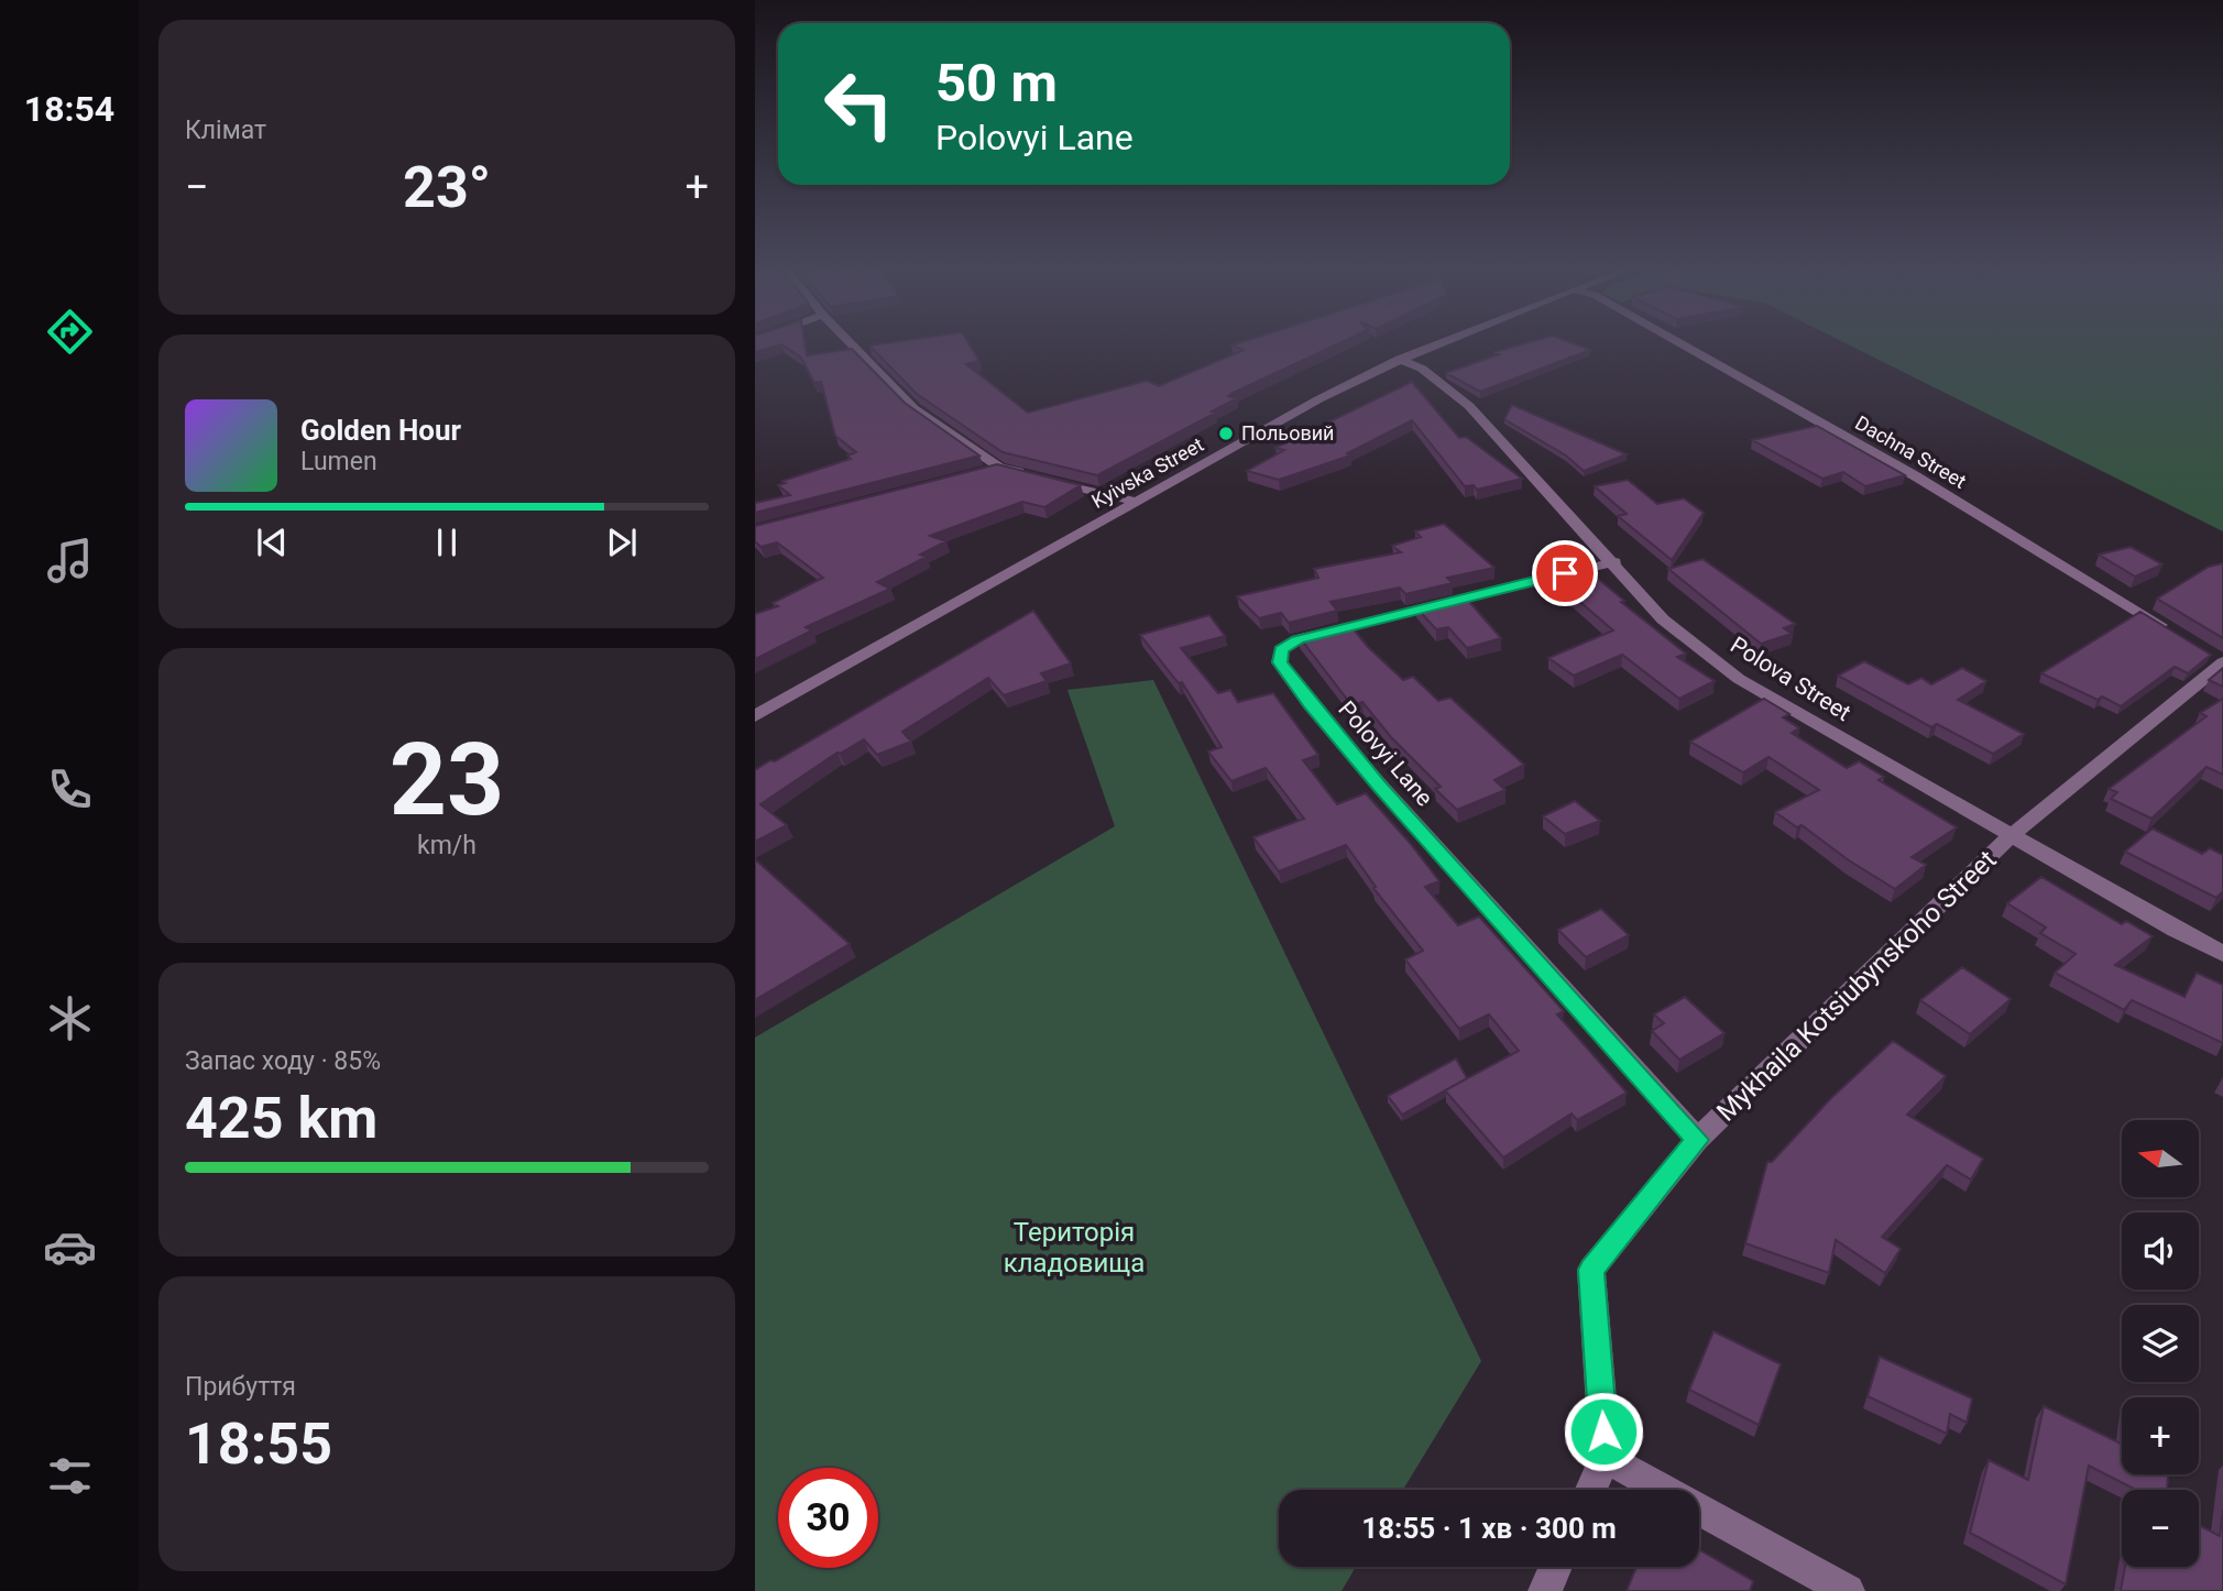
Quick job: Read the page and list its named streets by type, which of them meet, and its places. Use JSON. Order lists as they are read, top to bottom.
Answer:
{
  "streets": {
    "street": [
      "Dachna Street",
      "Kyivska Street",
      "Polova Street",
      "Polovyi Lane",
      "Mykhaila Kotsiubynskoho Street"
    ]
  },
  "crossings": [
    ["Kyivska Street", "Polova Street"],
    ["Polova Street", "Polovyi Lane"],
    ["Polova Street", "Mykhaila Kotsiubynskoho Street"],
    ["Polovyi Lane", "Mykhaila Kotsiubynskoho Street"]
  ],
  "parks": ["Територія кладовища"],
  "places": ["Польовий"],
  "north": "left",
  "page": {
    "tabs": "18:54",
    "tile": [
      "Клімат",
      ["23", "km/h"],
      ["Запас ходу · 85%", "425 km"],
      ["Прибуття", "18:55"]
    ],
    "turn": ["50 m", "Polovyi Lane"],
    "heat": ["−", "23°", "+"],
    "song": ["Golden Hour", "Lumen"],
    "map_buttons": ["+", "−"],
    "limit": "30",
    "trip": "18:55 · 1 хв · 300 m"
  }
}
